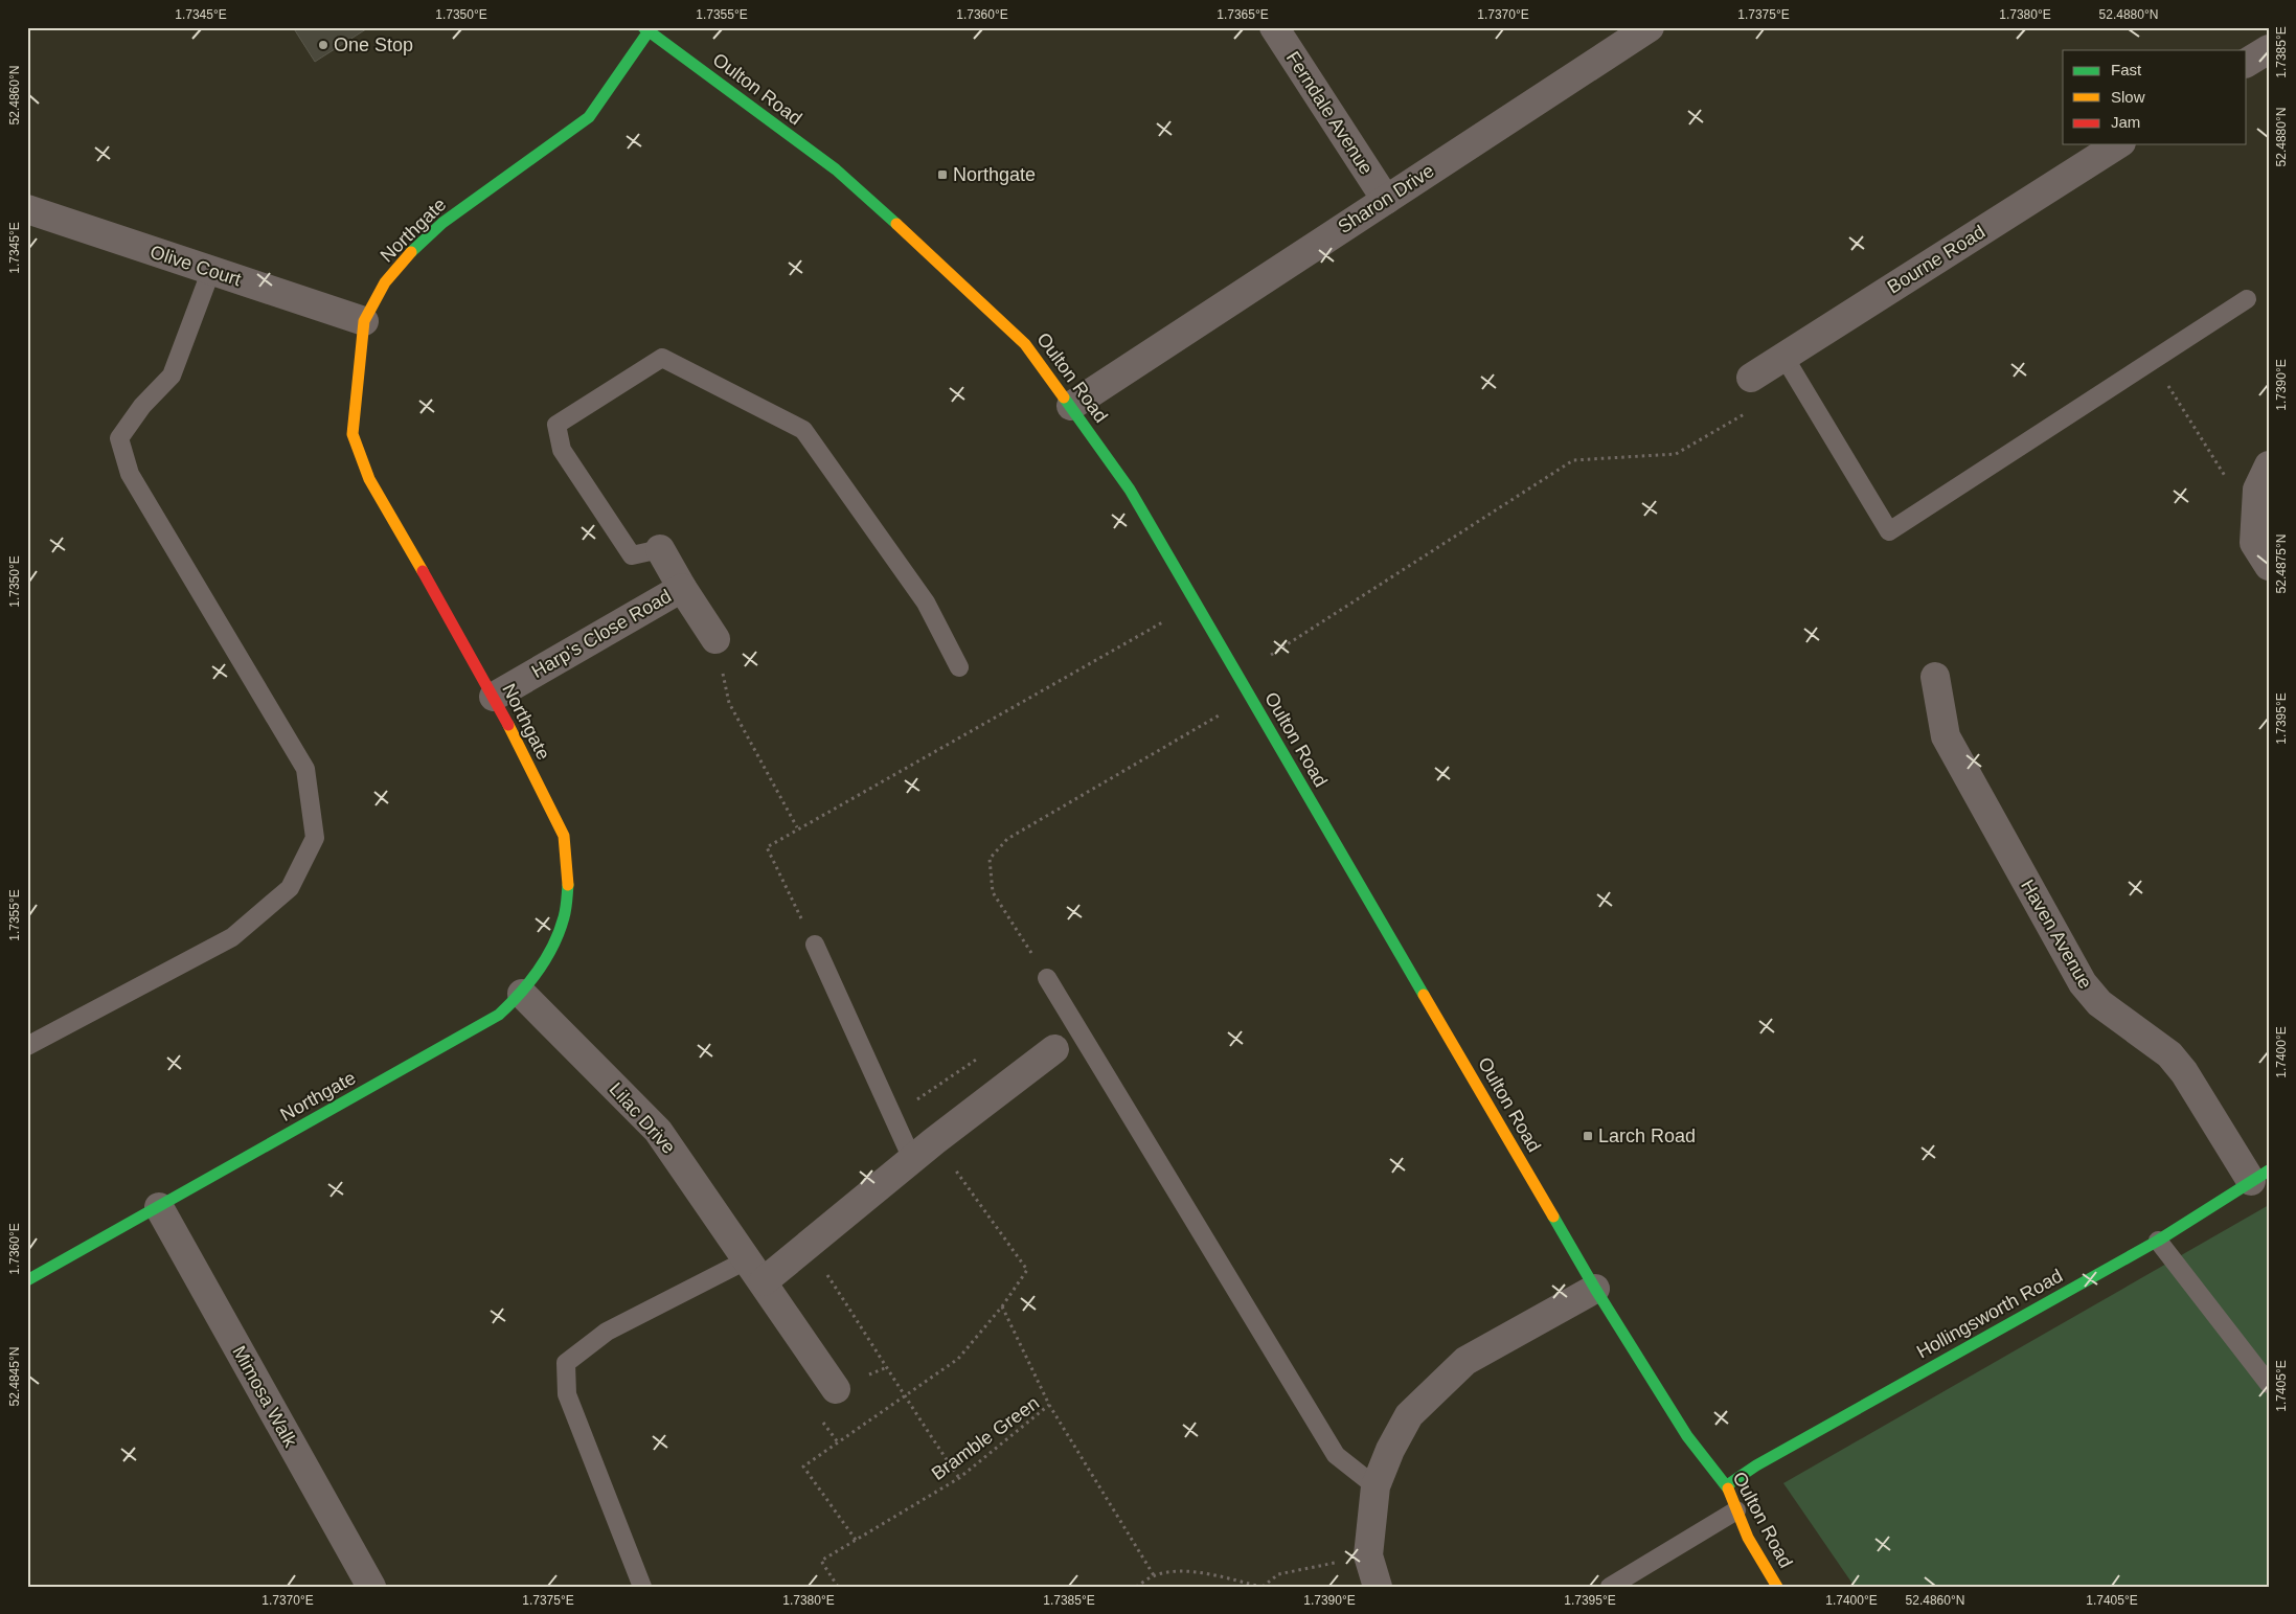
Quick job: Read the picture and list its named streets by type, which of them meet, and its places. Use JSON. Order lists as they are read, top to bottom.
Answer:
{
  "streets": {
    "street": [
      "Oulton Road",
      "Ferndale Avenue",
      "Sharon Drive",
      "Northgate",
      "Bourne Road",
      "Olive Court",
      "Harp's Close Road",
      "Haven Avenue",
      "Lilac Drive",
      "Hollingsworth Road",
      "Mimosa Walk"
    ],
    "path": ["Bramble Green"]
  },
  "crossings": [
    ["Oulton Road", "Sharon Drive"],
    ["Oulton Road", "Northgate"],
    ["Oulton Road", "Hollingsworth Road"],
    ["Ferndale Avenue", "Sharon Drive"],
    ["Northgate", "Olive Court"],
    ["Northgate", "Harp's Close Road"],
    ["Northgate", "Lilac Drive"],
    ["Northgate", "Mimosa Walk"],
    ["Haven Avenue", "Hollingsworth Road"]
  ],
  "places": {
    "other": ["One Stop"],
    "transit": ["Northgate", "Larch Road"]
  },
  "legend": ["Fast", "Slow", "Jam"],
  "coordinates": [
    "1.7345°E",
    "1.7350°E",
    "1.7355°E",
    "1.7360°E",
    "1.7365°E",
    "1.7370°E",
    "1.7375°E",
    "1.7380°E",
    "52.4880°N",
    "1.7385°E",
    "52.4860°N",
    "1.7390°E",
    "52.4875°N",
    "1.7395°E",
    "1.7400°E",
    "52.4845°N",
    "1.7405°E"
  ]
}
